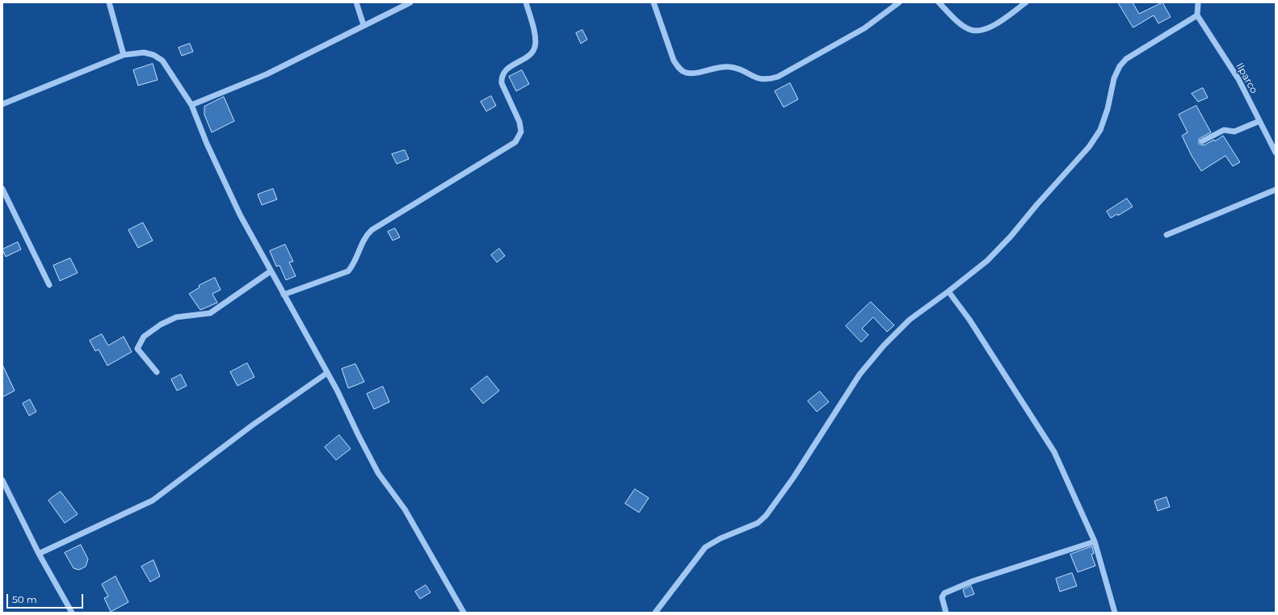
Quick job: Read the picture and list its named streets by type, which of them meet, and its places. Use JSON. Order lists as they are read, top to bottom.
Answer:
{
  "streets": {
    "street": ["Ilparco"]
  },
  "scale_bar": "50 m"
}
